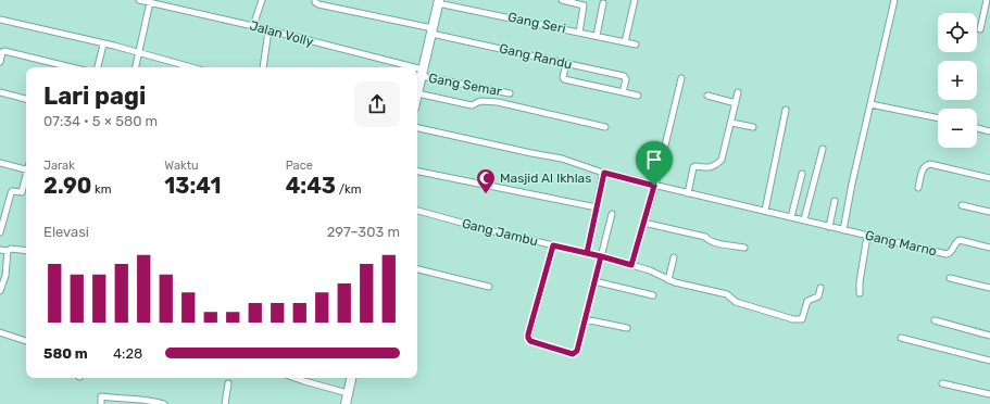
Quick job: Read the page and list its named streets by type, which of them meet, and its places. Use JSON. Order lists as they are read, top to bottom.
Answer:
{
  "streets": {
    "street": [
      "Gang Seri",
      "Jalan Volly",
      "Gang Randu",
      "Gang Semar",
      "Gang Jambu",
      "Gang Marno"
    ]
  },
  "crossings": [
    ["Jalan Volly", "Gang Semar"]
  ],
  "places": {
    "mosque": ["Masjid Al Ikhlas"]
  },
  "page": {
    "map_buttons": ["+", "−"],
    "heading": ["Lari pagi", "07:34 · 5 × 580 m"],
    "stats": [
      ["Jarak", "2.90 km"],
      ["Waktu", "13:41"],
      ["Pace", "4:43 /km"]
    ],
    "chart": ["Elevasi", "297–303 m"],
    "list": [
      {
        "name": "580 m",
        "note": "4:28"
      }
    ]
  }
}
